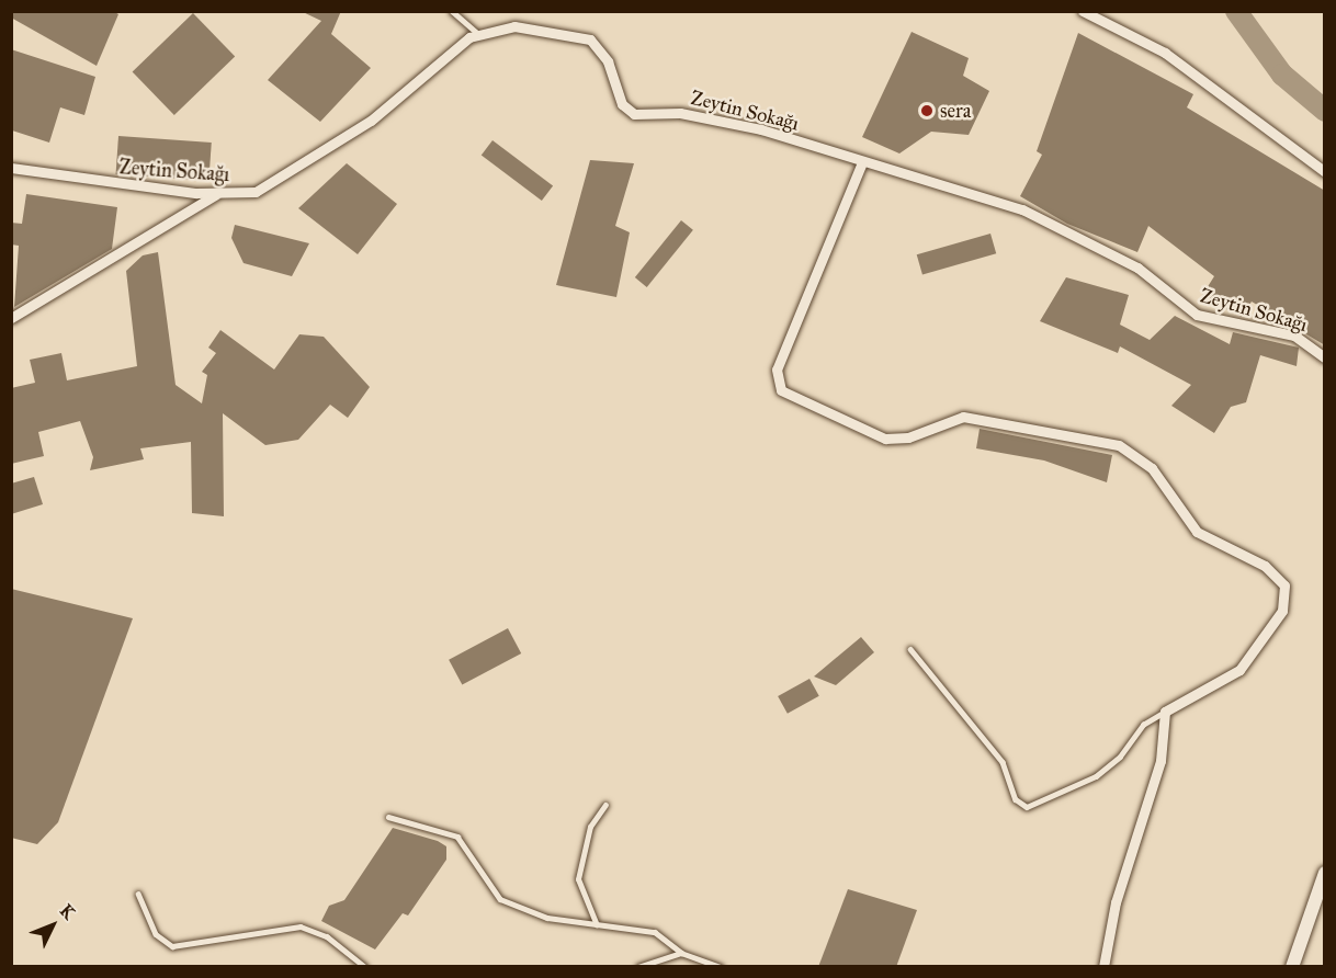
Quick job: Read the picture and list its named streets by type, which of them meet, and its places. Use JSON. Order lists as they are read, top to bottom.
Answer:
{
  "streets": {
    "street": ["Zeytin Sokağı"]
  },
  "places": ["sera"],
  "north": "top right"
}
